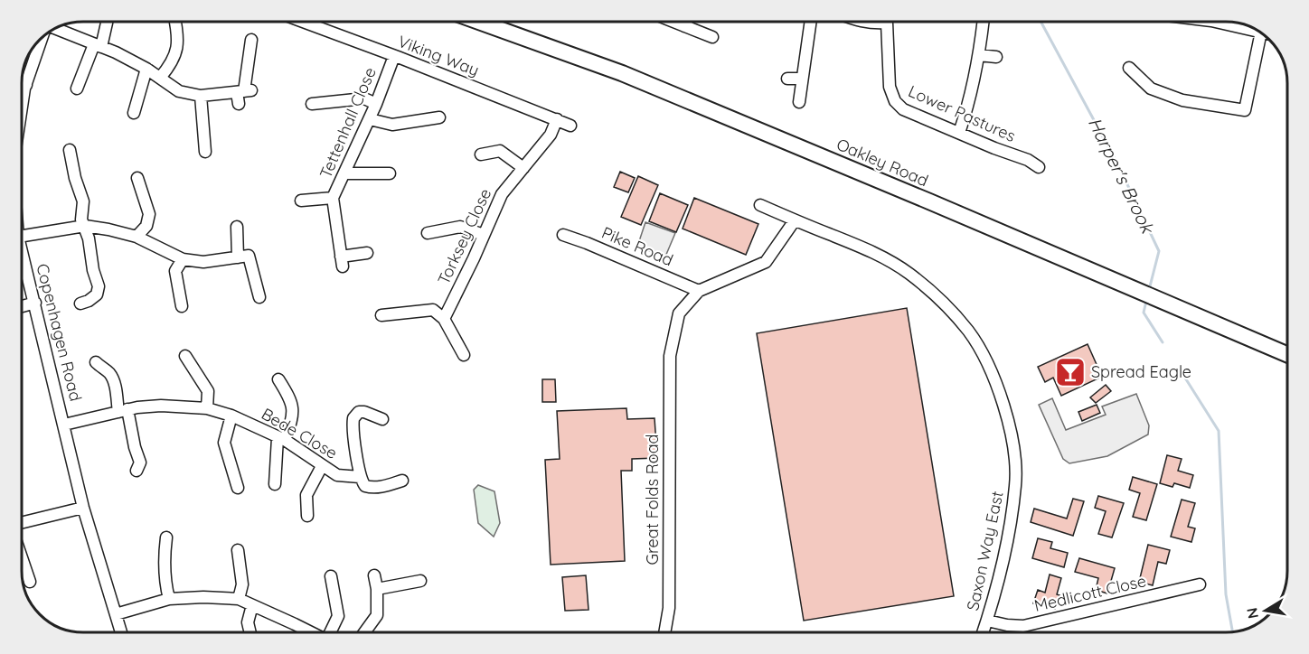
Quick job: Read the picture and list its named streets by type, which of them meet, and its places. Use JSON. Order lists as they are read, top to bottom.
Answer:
{
  "streets": {
    "main road": ["Oakley Road"],
    "street": [
      "Viking Way",
      "Lower Pastures",
      "Tettenhall Close",
      "Torksey Close",
      "Pike Road",
      "Copenhagen Road",
      "Bede Close",
      "Great Folds Road",
      "Saxon Way East",
      "Medlicott Close"
    ]
  },
  "crossings": [
    ["Viking Way", "Tettenhall Close"],
    ["Viking Way", "Torksey Close"],
    ["Pike Road", "Great Folds Road"],
    ["Copenhagen Road", "Bede Close"],
    ["Saxon Way East", "Medlicott Close"]
  ],
  "water": ["Harper's Brook"],
  "places": {
    "bar": ["Spread Eagle"]
  },
  "north": "left"
}
